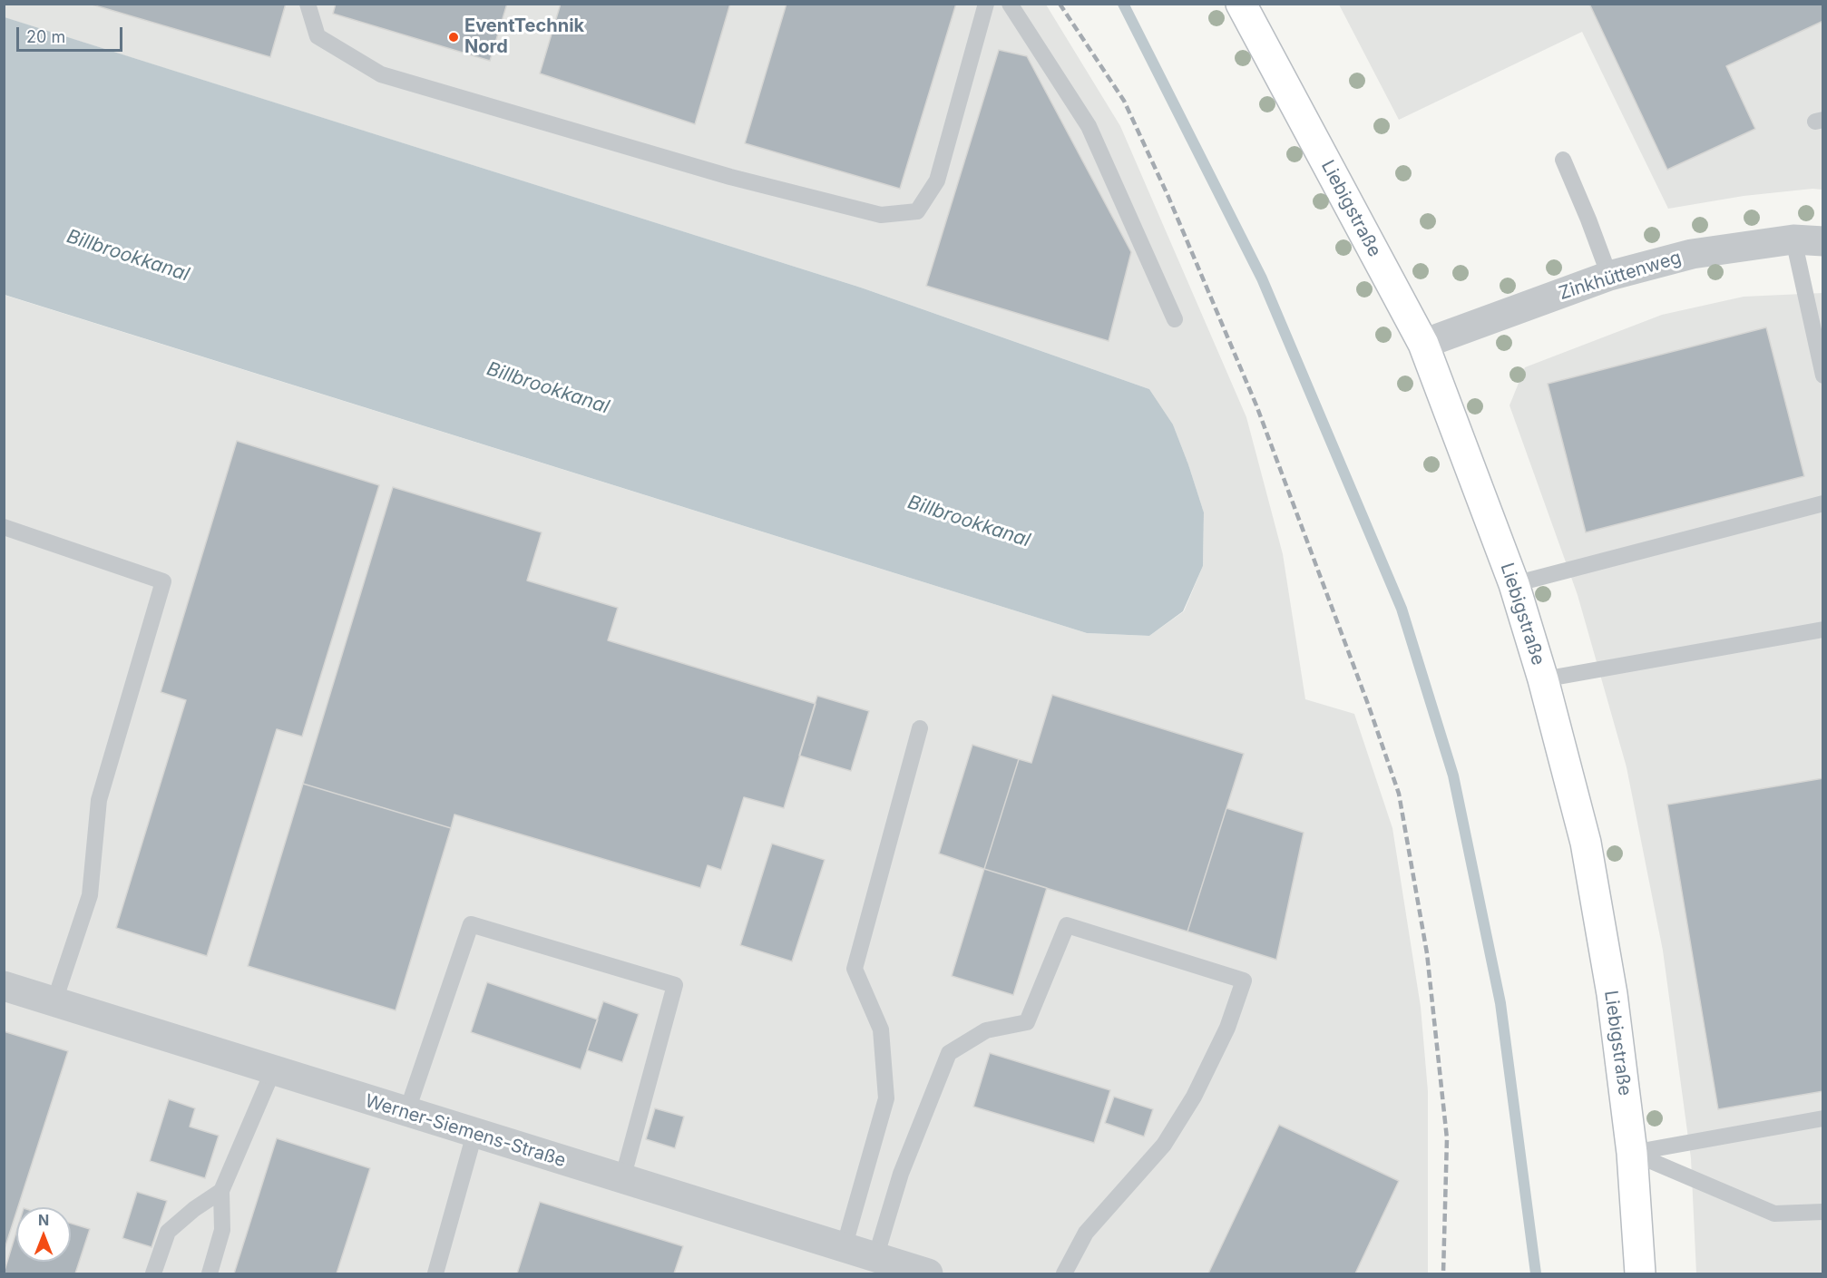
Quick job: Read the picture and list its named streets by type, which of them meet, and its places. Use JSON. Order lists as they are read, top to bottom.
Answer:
{
  "streets": {
    "main road": ["Liebigstraße"],
    "street": ["Zinkhüttenweg", "Werner-Siemens-Straße"]
  },
  "crossings": [
    ["Liebigstraße", "Zinkhüttenweg"]
  ],
  "water": ["Billbrookkanal"],
  "places": ["EventTechnik Nord"],
  "scale_bar": "20 m",
  "north": "top"
}
